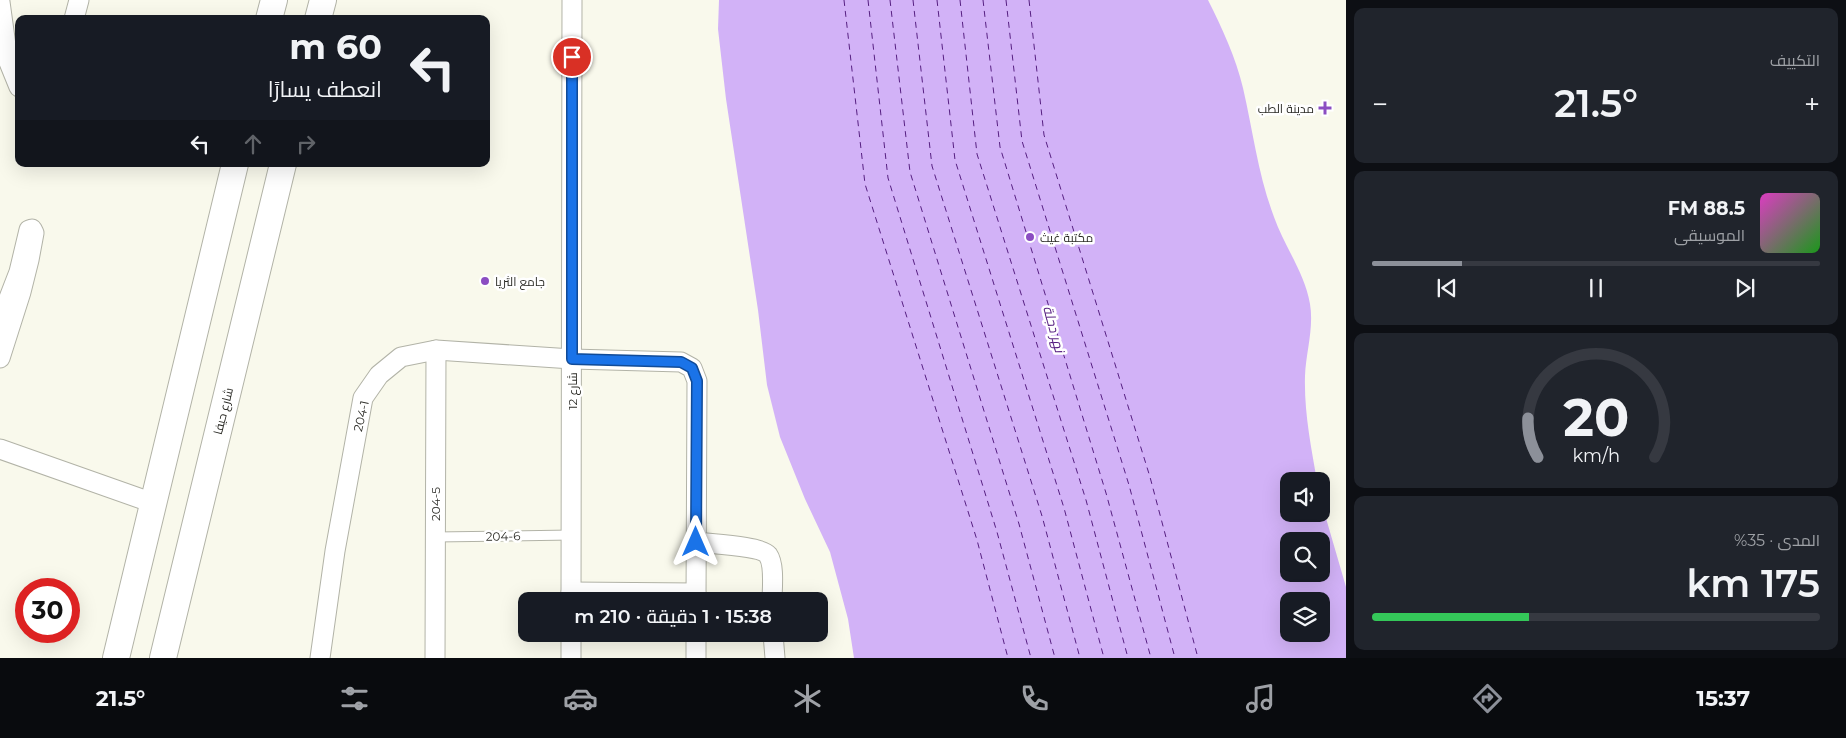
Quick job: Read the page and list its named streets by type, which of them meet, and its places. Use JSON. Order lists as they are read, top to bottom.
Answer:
{
  "streets": {
    "main road": ["شارع حيفا"],
    "street": ["شارع 12", "204-1", "204-5"],
    "lane": ["204-6"]
  },
  "crossings": [
    ["شارع 12", "204-1"],
    ["شارع 12", "204-6"],
    ["204-1", "204-5"],
    ["204-5", "204-6"]
  ],
  "water": ["نهر دجلة"],
  "places": {
    "health": ["مدينة الطب"],
    "other": ["مكتبة غيث", "جامع الثريا"]
  },
  "page": {
    "tile": [
      "التكييف",
      ["المدى · 35%", "175 km"]
    ],
    "turn": ["60 m", "انعطف يسارًا"],
    "heat": ["−", "21.5°", "+"],
    "song": ["88.5 FM", "الموسيقى"],
    "limit": "30",
    "trip": "15:38 · 1 دقيقة · 210 m",
    "tabs": ["15:37", "21.5°"],
    "gauge": ["20", "km/h"]
  }
}
